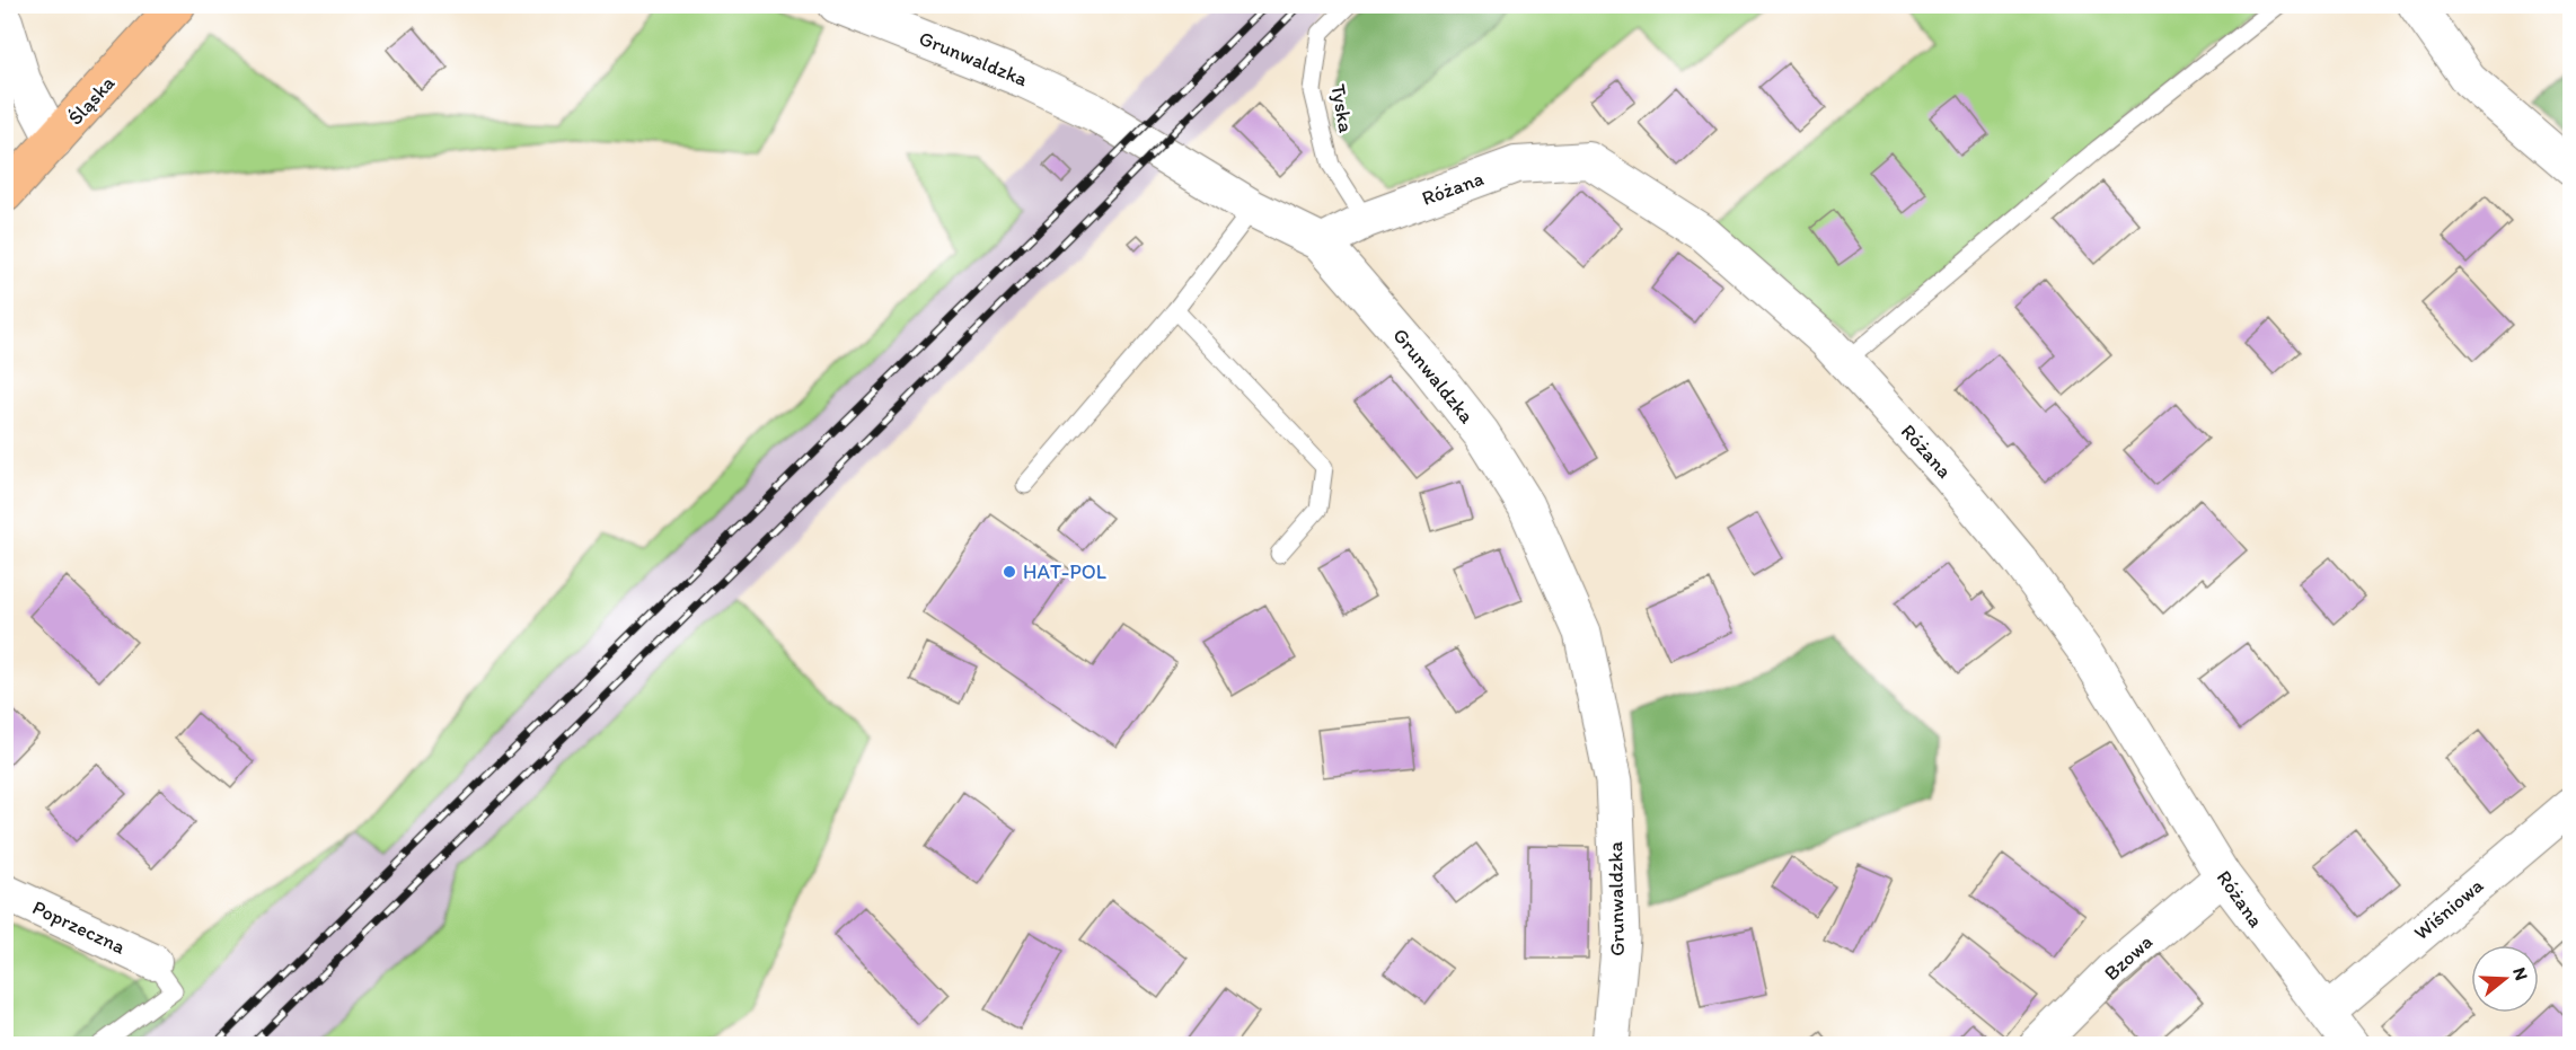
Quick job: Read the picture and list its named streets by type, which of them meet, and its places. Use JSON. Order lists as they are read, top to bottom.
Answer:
{
  "streets": {
    "main road": ["Śląska"],
    "street": [
      "Grunwaldzka",
      "Różana",
      "Wiśniowa",
      "Poprzeczna",
      "Bzowa"
    ],
    "lane": ["Tyska"]
  },
  "crossings": [
    ["Grunwaldzka", "Różana"],
    ["Tyska", "Różana"],
    ["Różana", "Wiśniowa"],
    ["Różana", "Bzowa"]
  ],
  "places": ["HAT-POL"],
  "north": "right"
}
